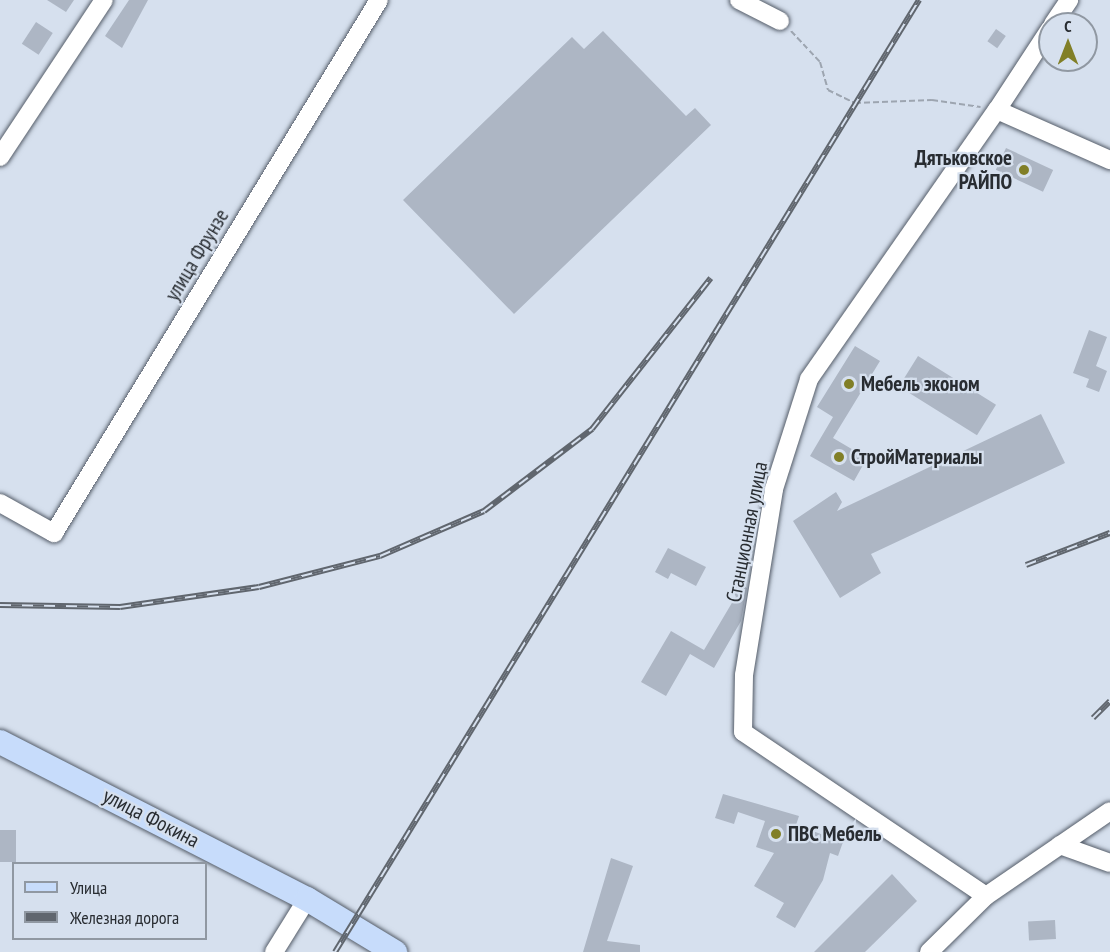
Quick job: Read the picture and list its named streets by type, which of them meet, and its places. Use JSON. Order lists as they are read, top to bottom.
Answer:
{
  "streets": {
    "main road": ["улица Фокина"],
    "street": ["улица Фрунзе", "Станционная улица"]
  },
  "places": [
    "Дятьковское РАЙПО",
    "Мебель эконом",
    "СтройМатериалы",
    "ПВС Мебель"
  ],
  "legend": ["Улица", "Железная дорога"],
  "north": "top"
}
